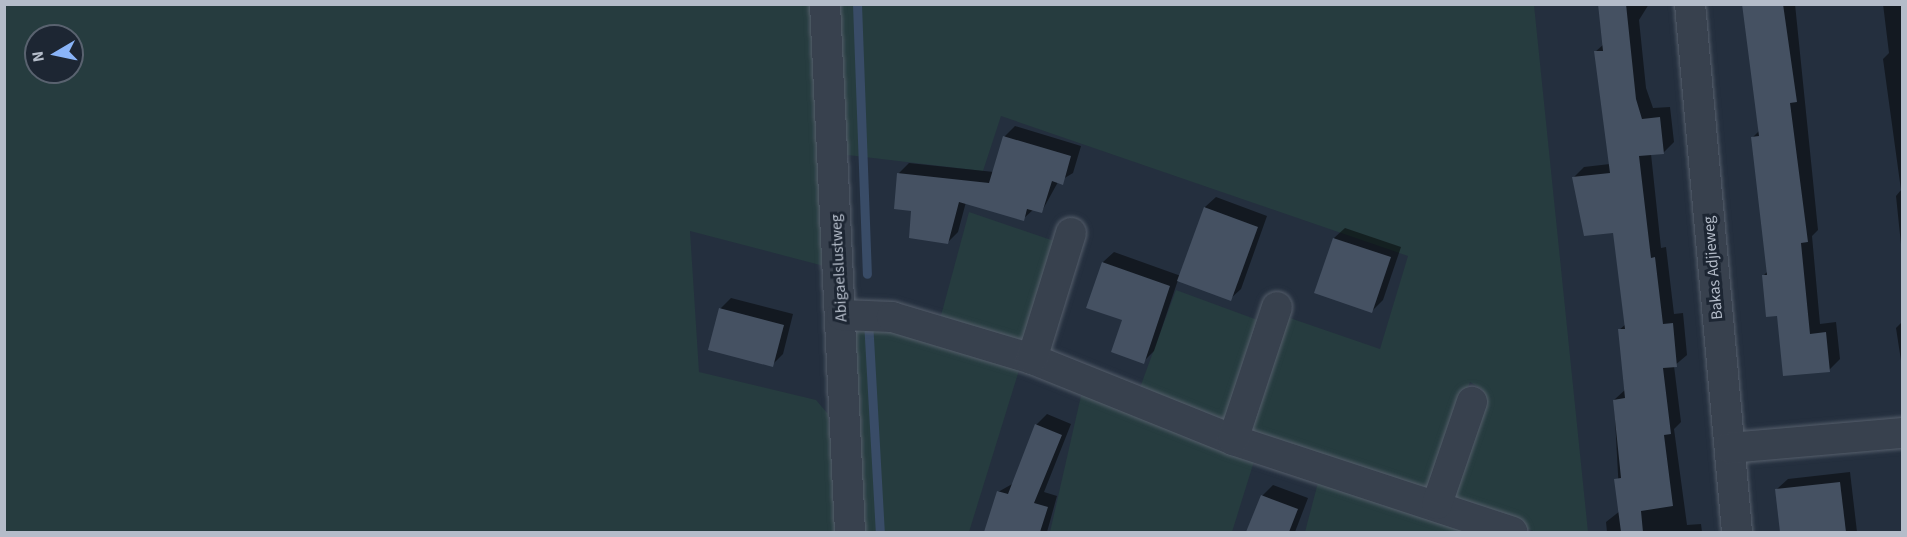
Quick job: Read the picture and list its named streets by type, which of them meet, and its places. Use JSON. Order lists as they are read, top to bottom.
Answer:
{
  "streets": {
    "street": ["Abigaelslustweg", "Bakas Adjieweg"]
  },
  "north": "left"
}
